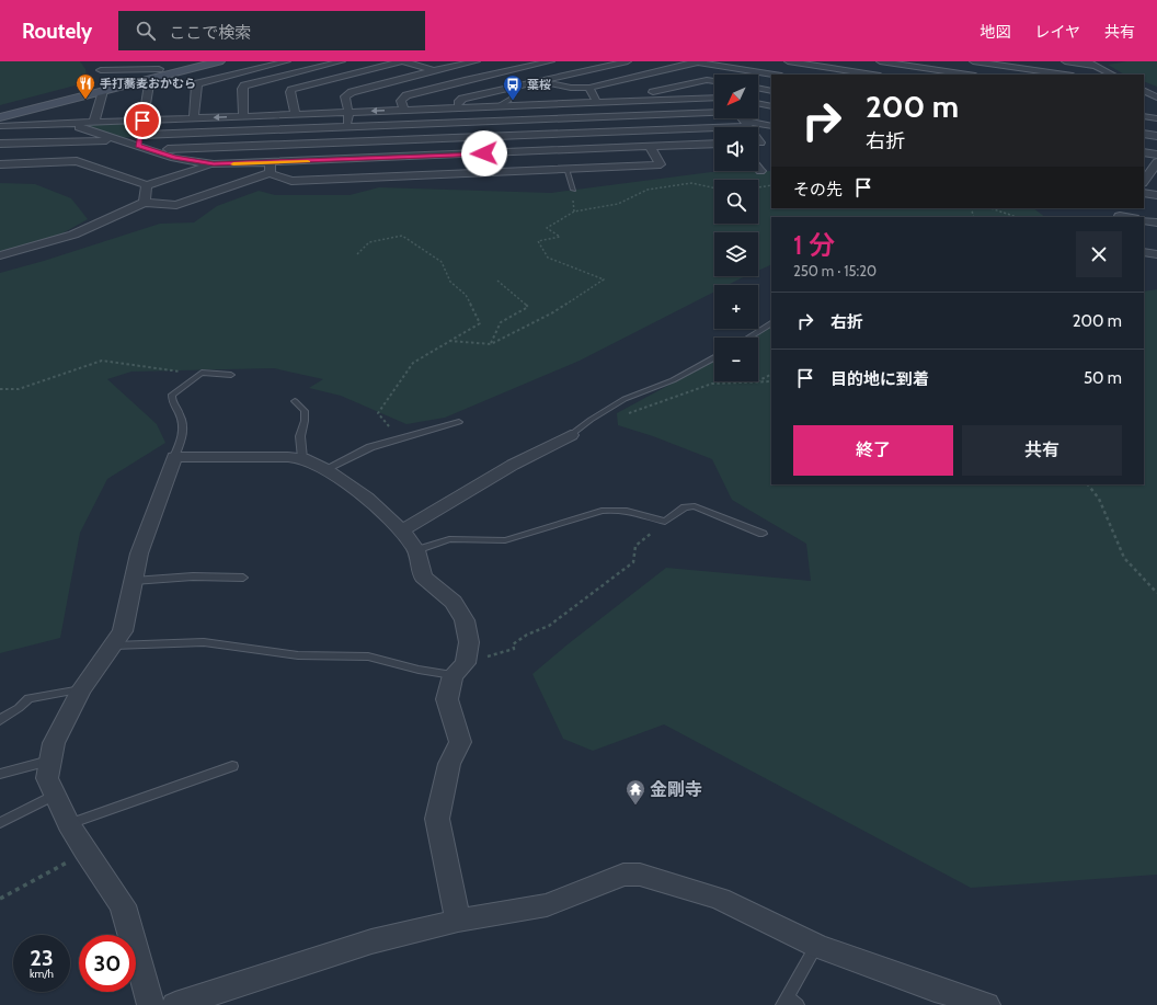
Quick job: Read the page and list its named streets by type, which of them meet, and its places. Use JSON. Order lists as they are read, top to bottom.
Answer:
{
  "places": {
    "restaurant": ["手打蕎麦おかむら"],
    "bus stop": ["葉桜"],
    "temple": ["金剛寺"]
  },
  "north": "bottom left",
  "page": {
    "header": "Routely",
    "search": "ここで検索",
    "nav": ["地図", "レイヤ", "共有"],
    "map_buttons": ["+", "−"],
    "turn": ["200 m", "右折"],
    "then": "その先",
    "heading": ["1 分", "250 m · 15:20"],
    "list": [
      {
        "name": "右折",
        "value": "200 m"
      },
      {
        "name": "目的地に到着",
        "value": "50 m"
      }
    ],
    "buttons": ["終了", "共有"],
    "speed": "23 km/h",
    "limit": "30"
  }
}
